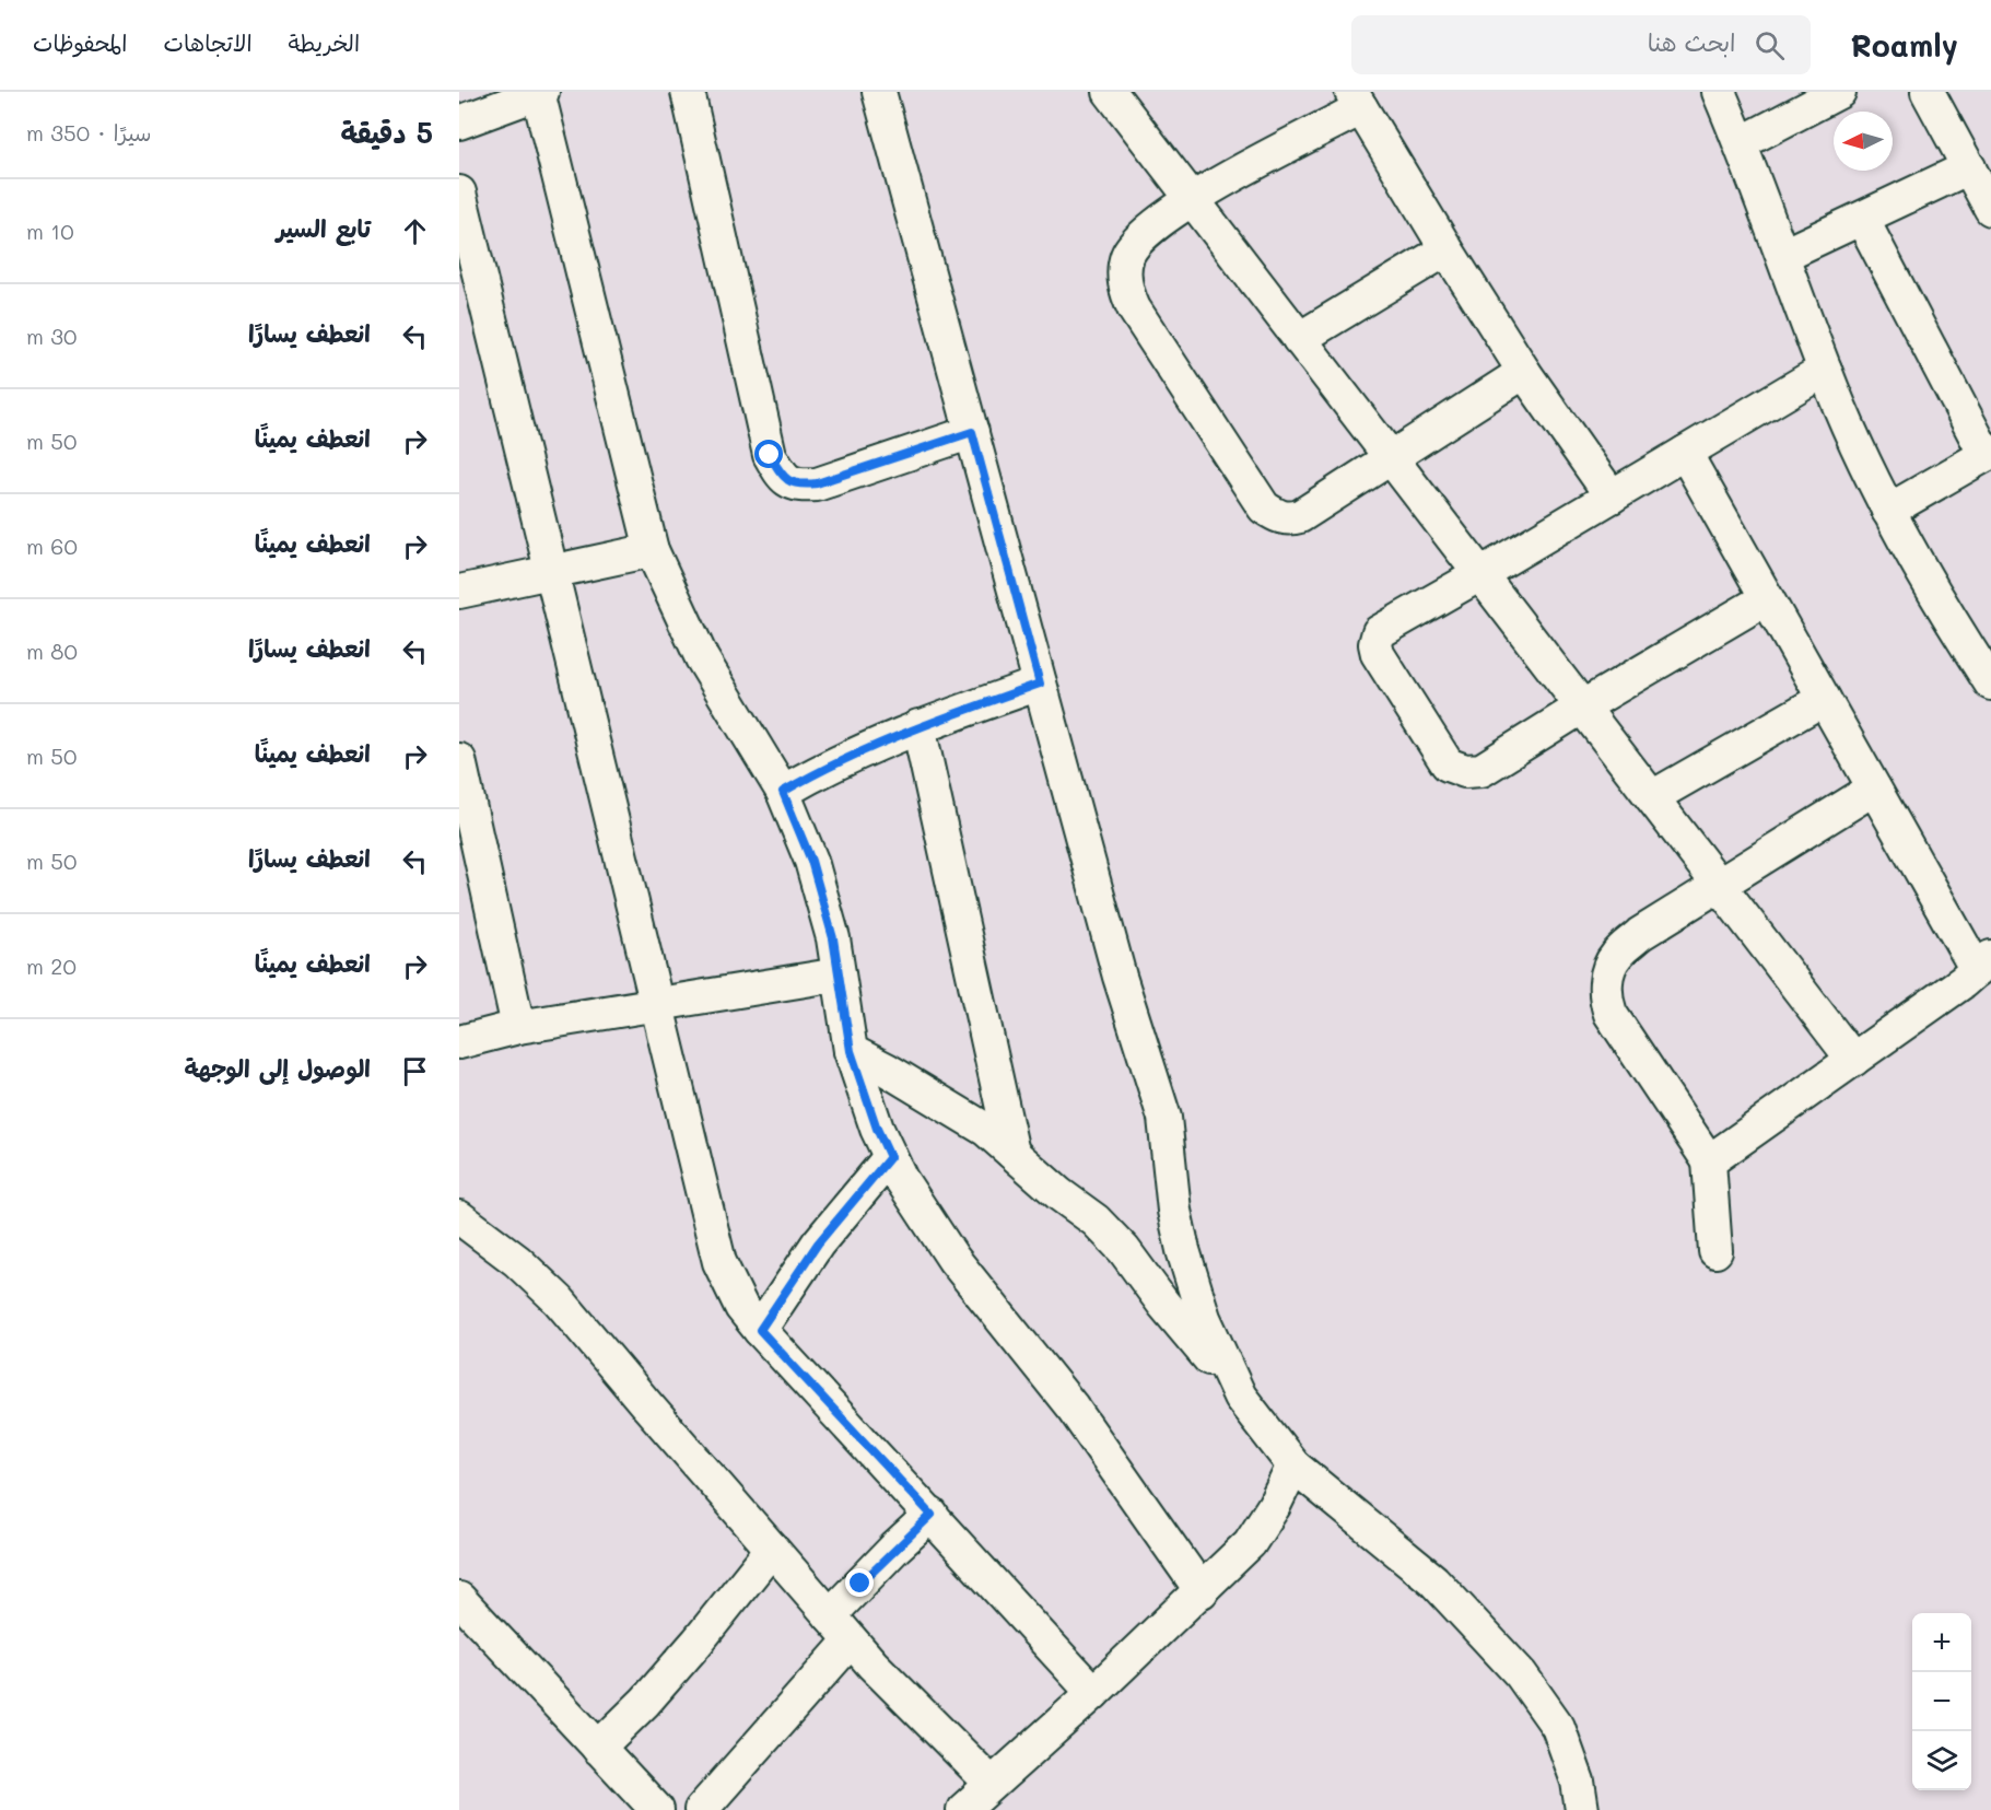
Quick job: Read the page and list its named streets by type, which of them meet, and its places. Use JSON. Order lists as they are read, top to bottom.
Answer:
{
  "north": "left",
  "page": {
    "header": "Roamly",
    "search": "ابحث هنا",
    "nav": ["الخريطة", "الاتجاهات", "المحفوظات"],
    "heading": ["5 دقيقة", "سيرًا · 350 m"],
    "list": [
      ["تابع السير", "10 m"],
      ["انعطف يسارًا", "30 m"],
      ["انعطف يمينًا", "50 m"],
      ["انعطف يمينًا", "60 m"],
      ["انعطف يسارًا", "80 m"],
      ["انعطف يمينًا", "50 m"],
      ["انعطف يسارًا", "50 m"],
      ["انعطف يمينًا", "20 m"],
      "الوصول إلى الوجهة"
    ],
    "map_buttons": ["+", "−"]
  }
}
